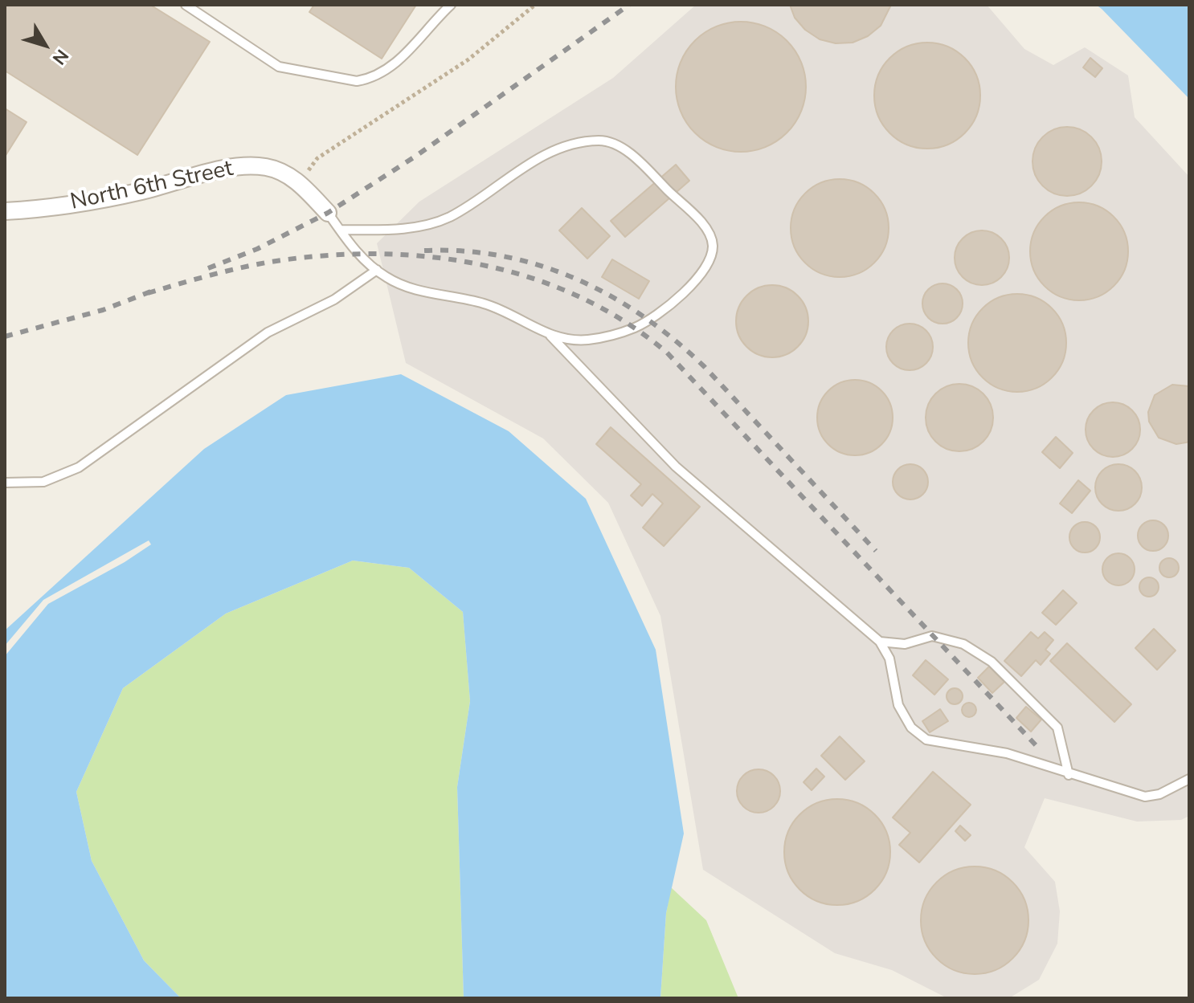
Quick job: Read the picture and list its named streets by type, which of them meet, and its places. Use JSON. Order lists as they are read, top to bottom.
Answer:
{
  "streets": {
    "street": ["North 6th Street"]
  },
  "north": "bottom right"
}
